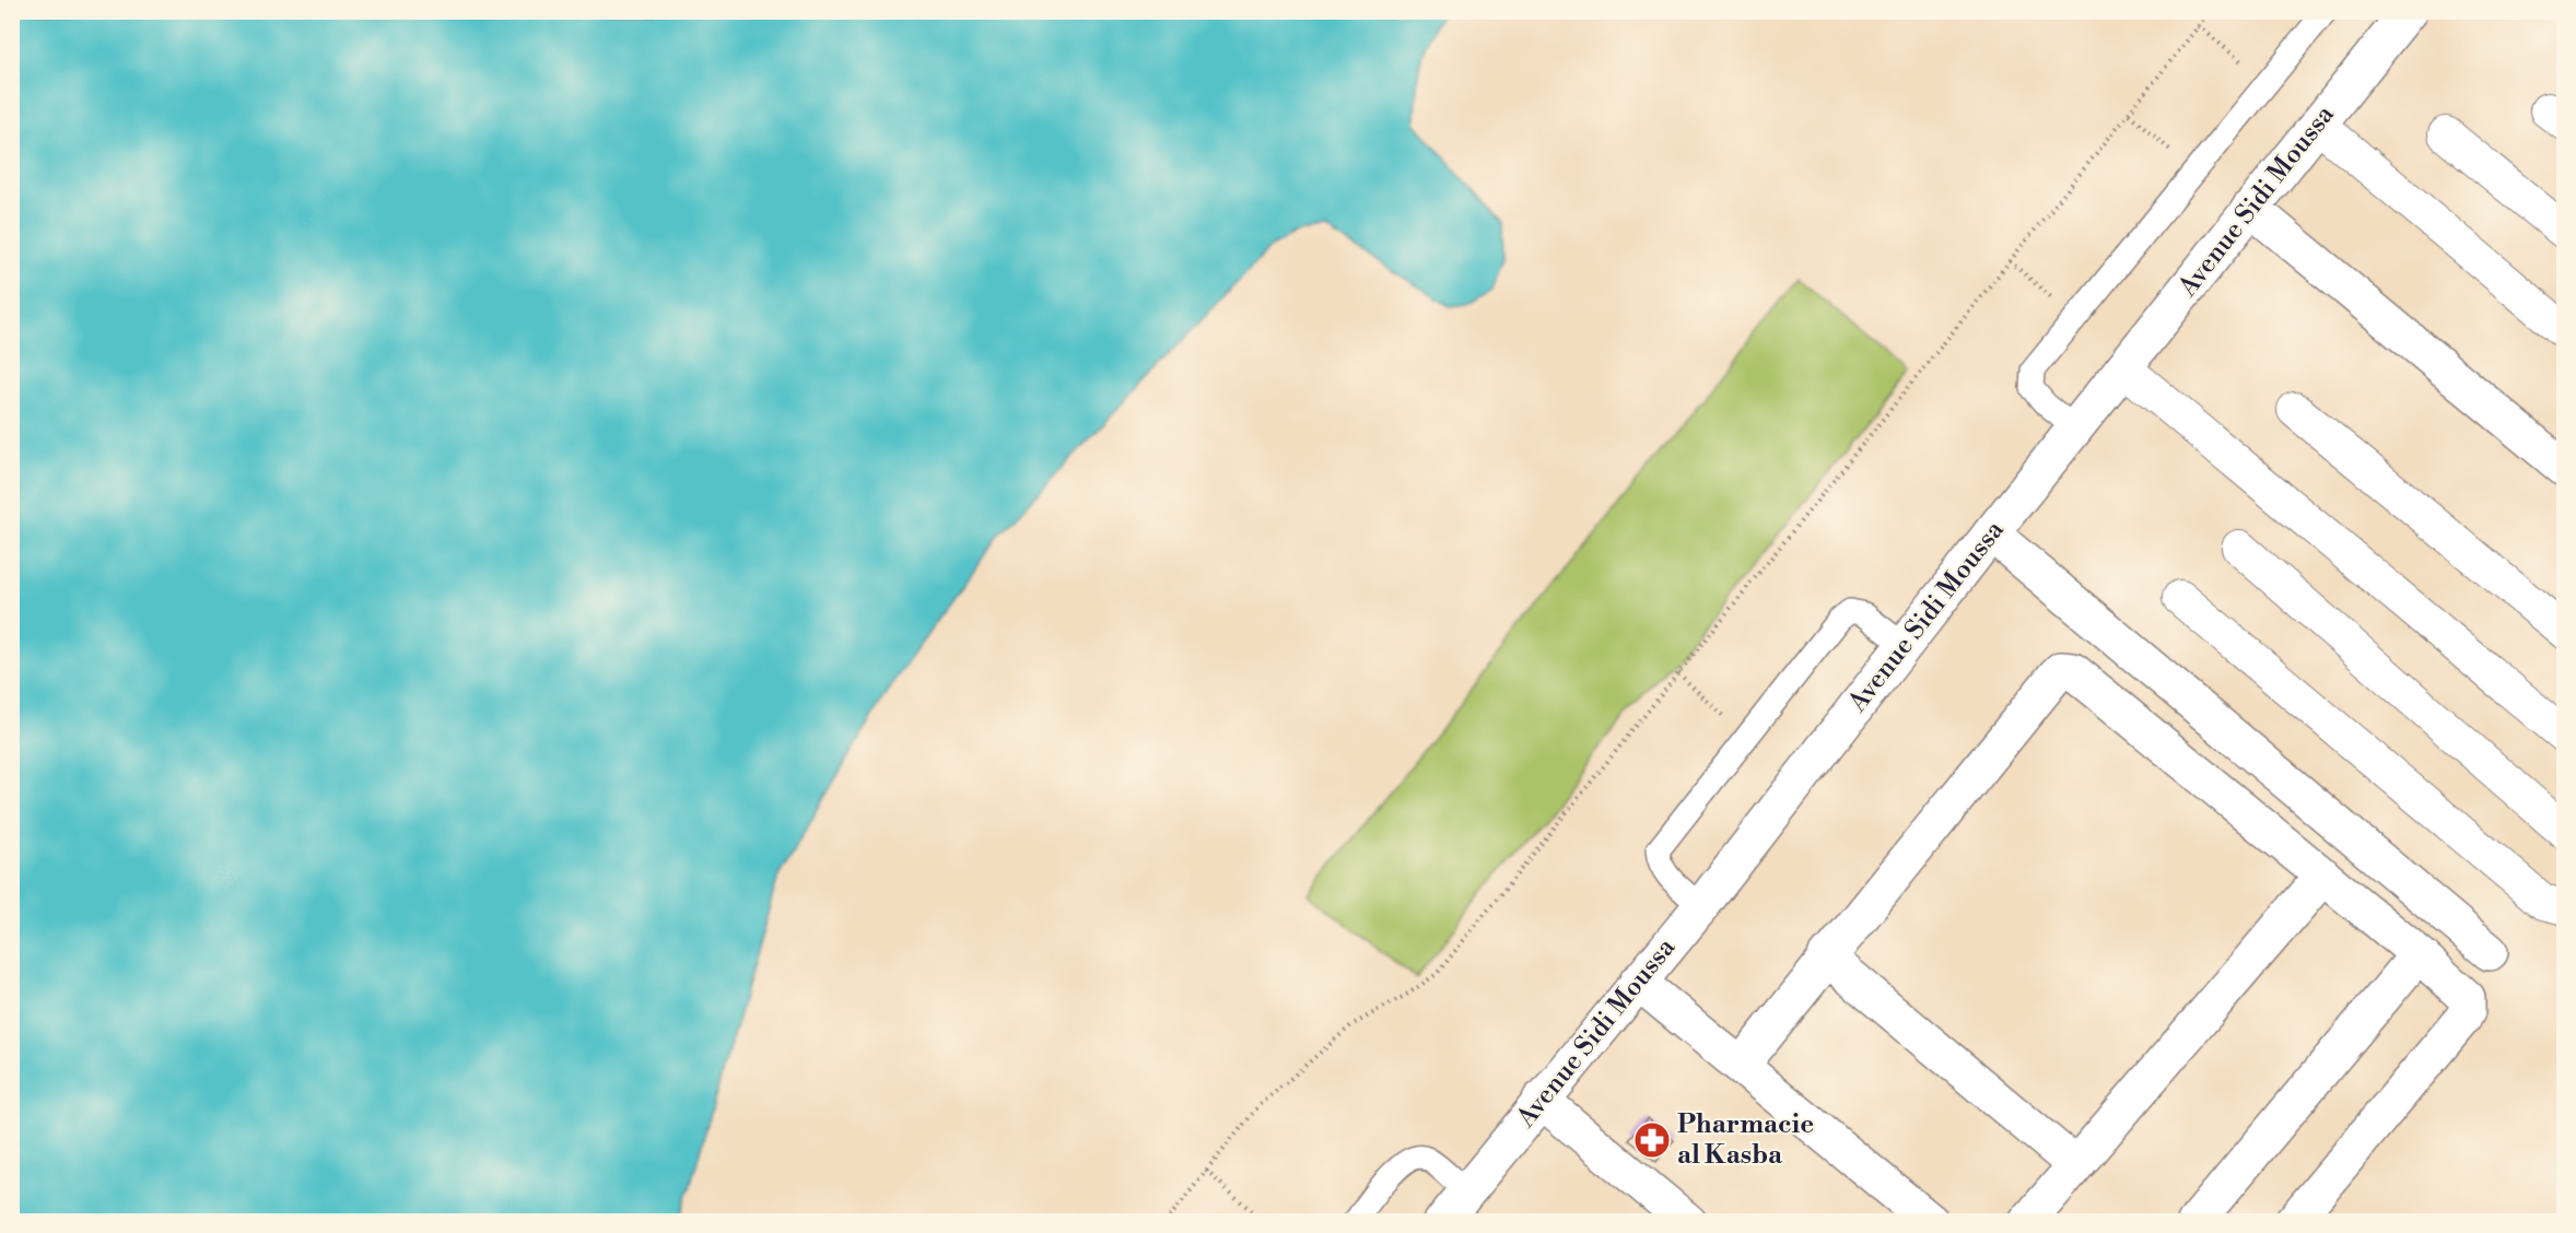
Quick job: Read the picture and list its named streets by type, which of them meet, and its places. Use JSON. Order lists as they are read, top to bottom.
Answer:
{
  "streets": {
    "street": ["Avenue Sidi Moussa"]
  },
  "places": {
    "pharmacy": ["Pharmacie al Kasba"]
  }
}
